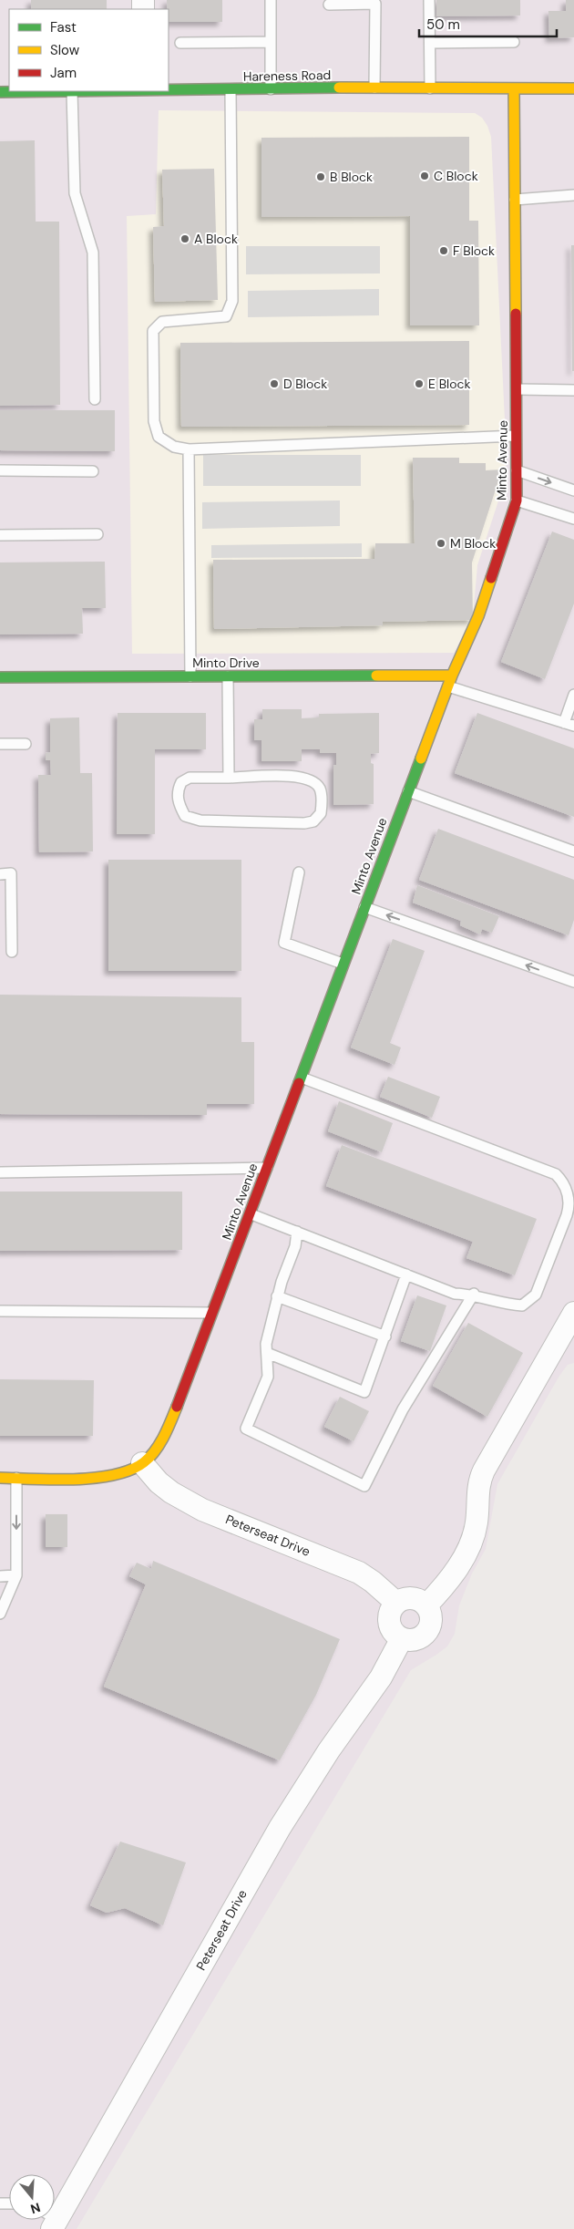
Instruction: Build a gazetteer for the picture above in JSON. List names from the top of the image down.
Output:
{
  "streets": {
    "street": [
      "Hareness Road",
      "Minto Avenue",
      "Minto Drive",
      "Peterseat Drive"
    ]
  },
  "crossings": [
    ["Hareness Road", "Minto Avenue"],
    ["Minto Avenue", "Minto Drive"],
    ["Minto Avenue", "Peterseat Drive"]
  ],
  "places": [
    "C Block",
    "B Block",
    "A Block",
    "F Block",
    "D Block",
    "E Block",
    "M Block"
  ],
  "legend": ["Fast", "Slow", "Jam"],
  "scale_bar": "50 m",
  "north": "bottom"
}
